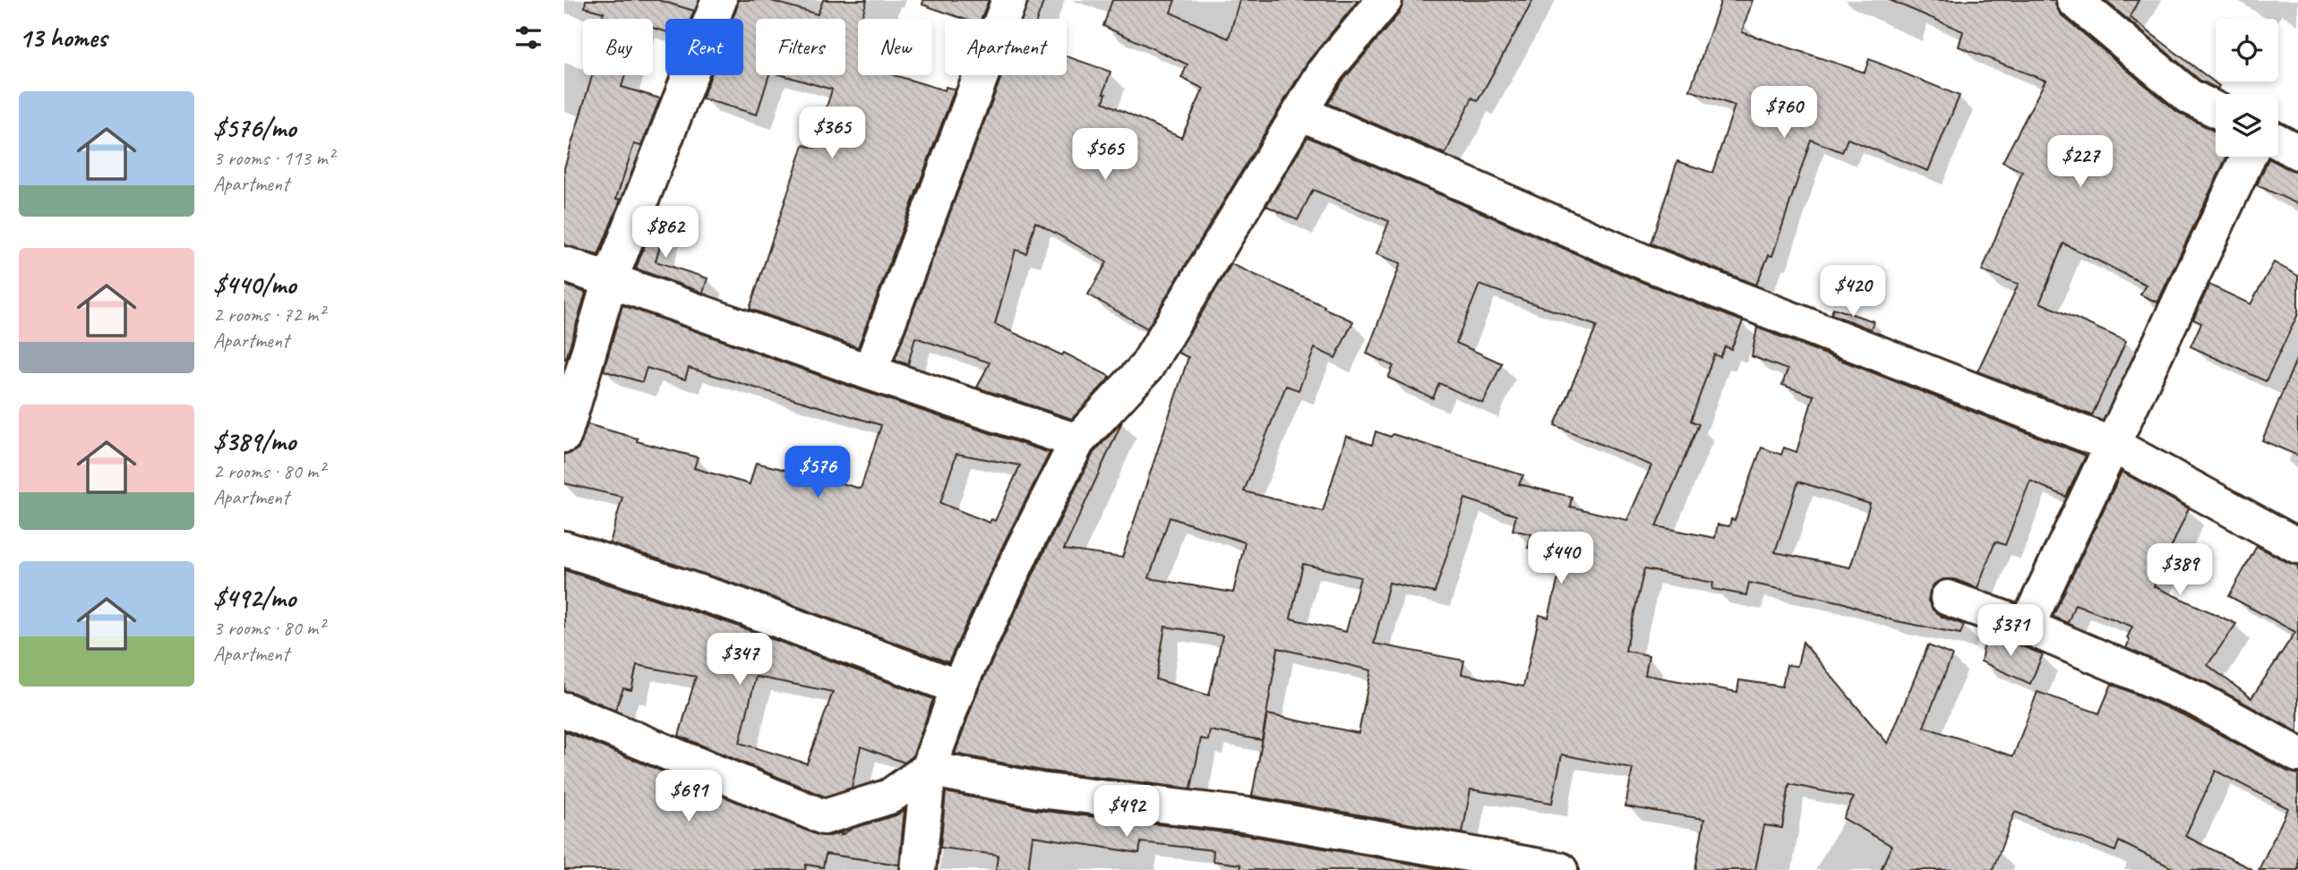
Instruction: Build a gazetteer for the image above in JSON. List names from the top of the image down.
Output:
{
  "page": {
    "heading": "13 homes",
    "chip": [
      "Buy",
      "Rent",
      "Filters",
      "New",
      "Apartment"
    ],
    "list": [
      {
        "name": "$576/mo",
        "note": "3 rooms · 113 m² · Apartment"
      },
      {
        "name": "$440/mo",
        "note": "2 rooms · 72 m² · Apartment"
      },
      {
        "name": "$389/mo",
        "note": "2 rooms · 80 m² · Apartment"
      },
      {
        "name": "$492/mo",
        "note": "3 rooms · 80 m² · Apartment"
      }
    ],
    "price": [
      "$760",
      "$365",
      "$565",
      "$227",
      "$862",
      "$420",
      "$576",
      "$440",
      "$389",
      "$371",
      "$347",
      "$691",
      "$492"
    ]
  }
}
